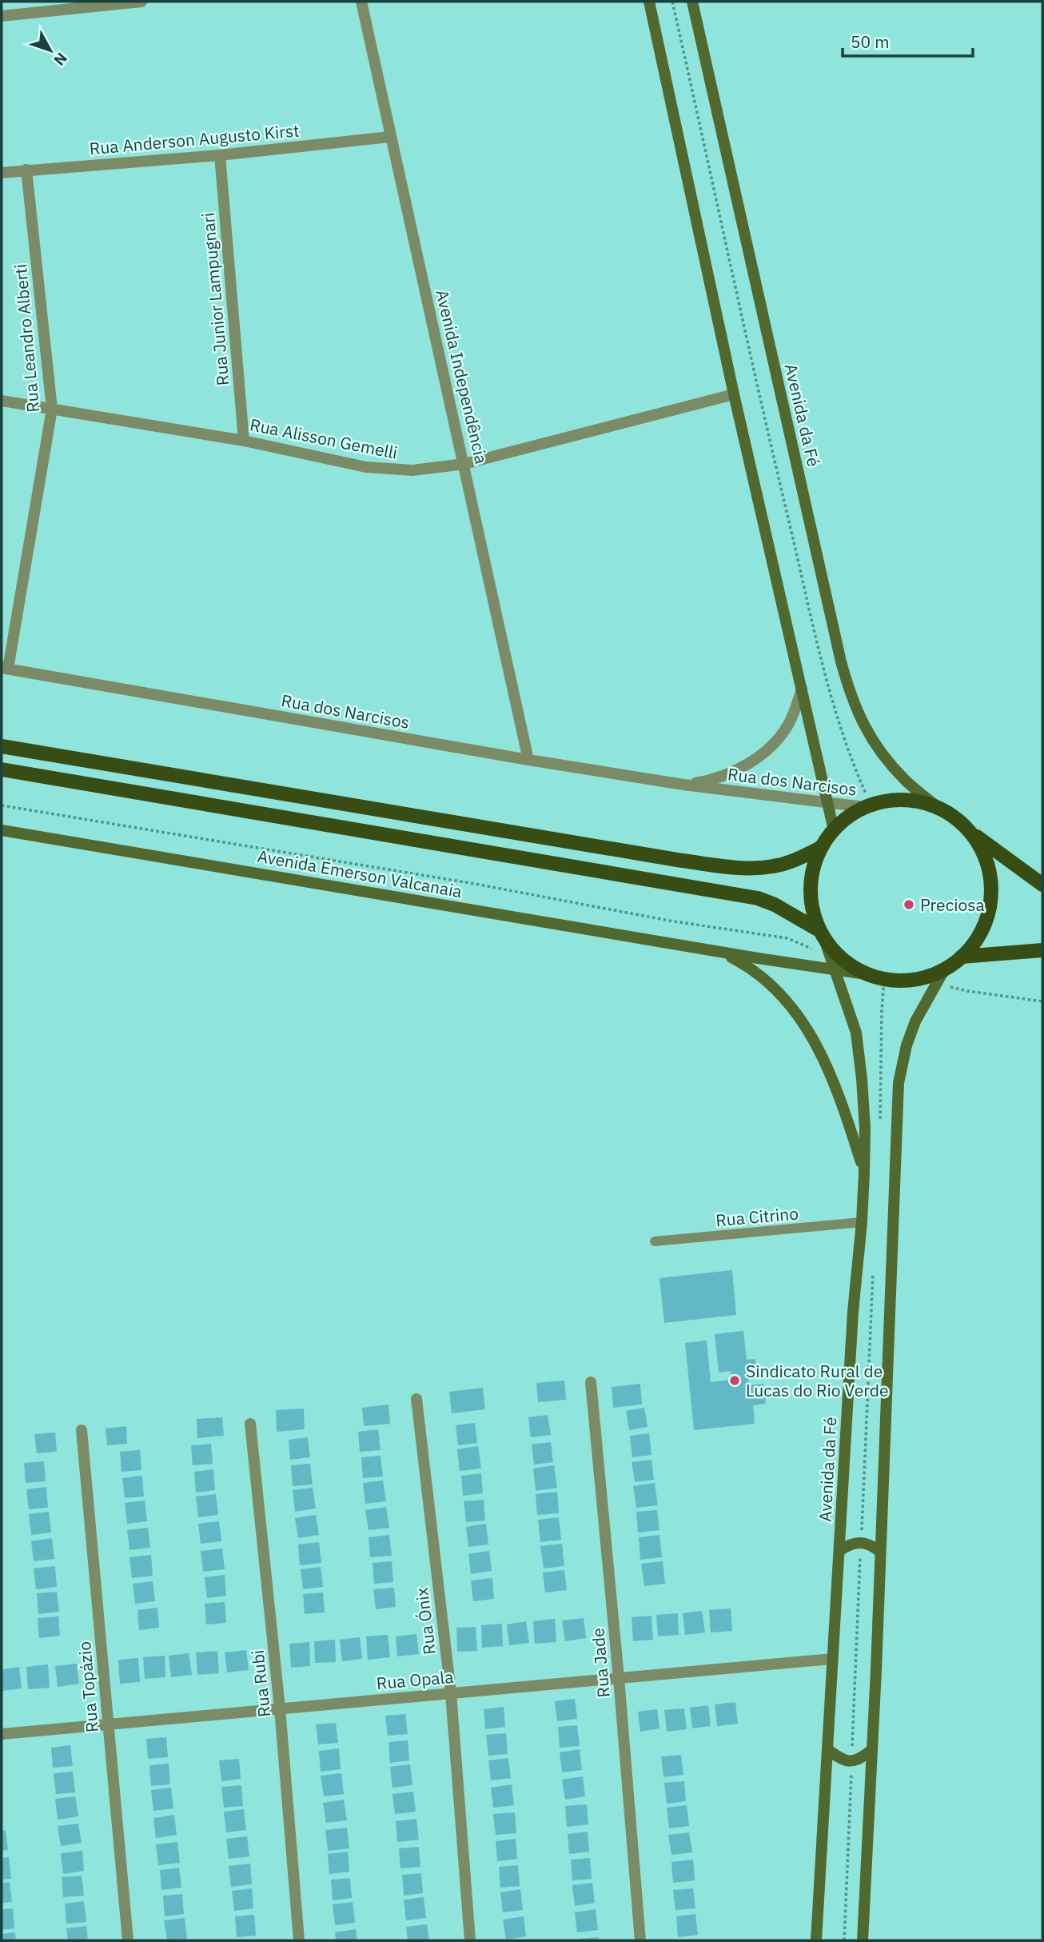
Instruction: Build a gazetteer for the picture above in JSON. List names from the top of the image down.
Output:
{
  "streets": {
    "main road": ["Avenida da Fé", "Avenida Emerson Valcanaia"],
    "street": [
      "Rua Anderson Augusto Kirst",
      "Rua Junior Lampugnari",
      "Rua Leandro Alberti",
      "Avenida Independência",
      "Rua Alisson Gemelli",
      "Rua dos Narcisos",
      "Rua Ónix",
      "Rua Jade",
      "Rua Opala",
      "Rua Rubi",
      "Rua Topázio"
    ],
    "lane": ["Rua Citrino"]
  },
  "crossings": [
    ["Rua Anderson Augusto Kirst", "Rua Junior Lampugnari"],
    ["Rua Anderson Augusto Kirst", "Rua Leandro Alberti"],
    ["Rua Anderson Augusto Kirst", "Avenida Independência"],
    ["Rua Junior Lampugnari", "Rua Alisson Gemelli"],
    ["Rua Leandro Alberti", "Rua Alisson Gemelli"],
    ["Rua Leandro Alberti", "Rua dos Narcisos"],
    ["Avenida Independência", "Rua Alisson Gemelli"],
    ["Avenida Independência", "Rua dos Narcisos"],
    ["Avenida da Fé", "Rua dos Narcisos"],
    ["Avenida da Fé", "Rua Citrino"],
    ["Avenida da Fé", "Rua Opala"],
    ["Rua Ónix", "Rua Opala"],
    ["Rua Jade", "Rua Opala"],
    ["Rua Opala", "Rua Rubi"],
    ["Rua Opala", "Rua Topázio"]
  ],
  "places": ["Preciosa", "Sindicato Rural de Lucas do Rio Verde"],
  "scale_bar": "50 m",
  "north": "bottom right"
}
